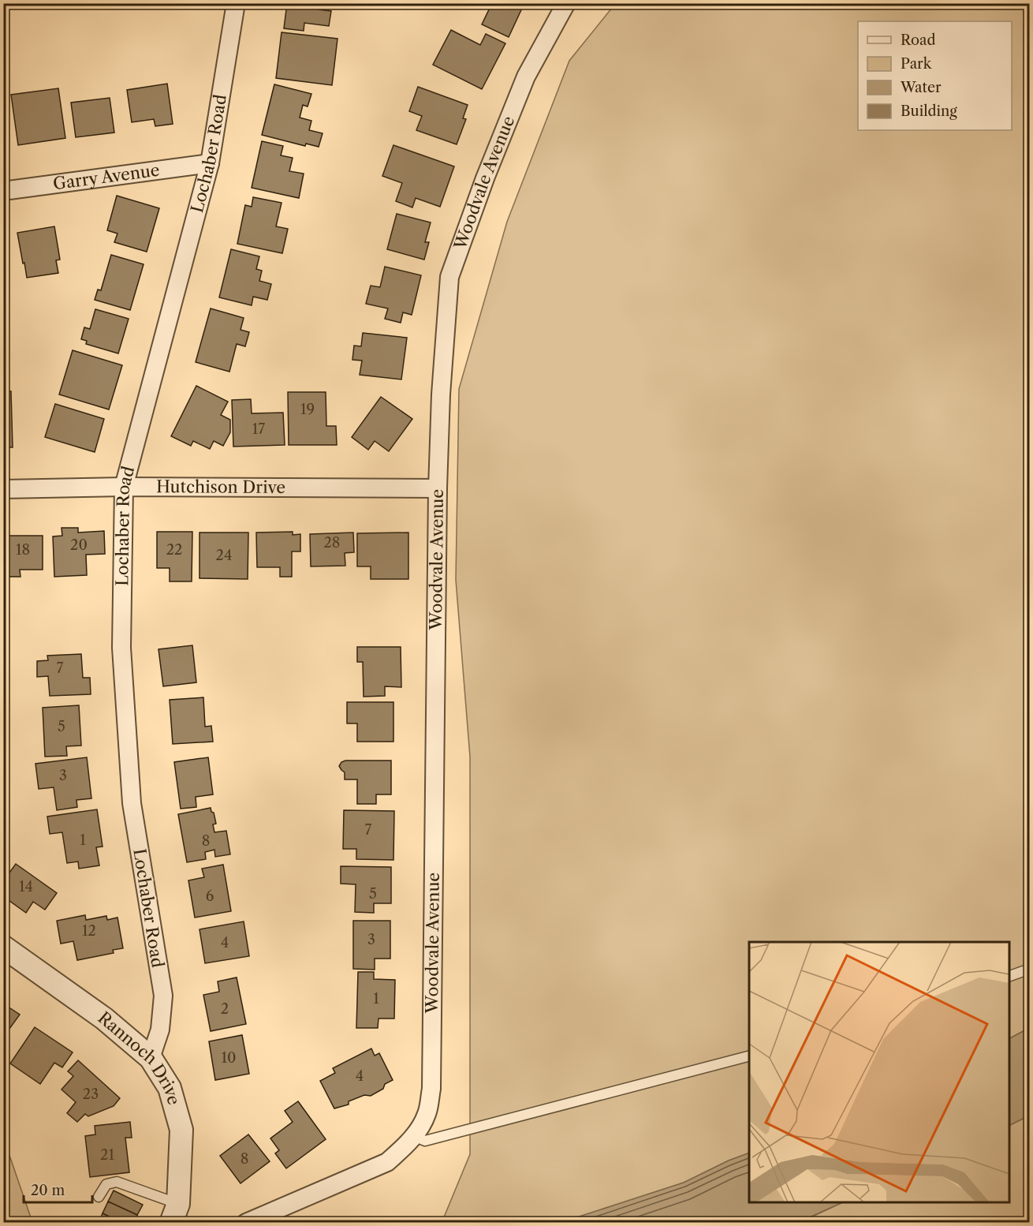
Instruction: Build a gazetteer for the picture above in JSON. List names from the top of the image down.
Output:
{
  "streets": {
    "street": [
      "Lochaber Road",
      "Garry Avenue",
      "Woodvale Avenue",
      "Hutchison Drive",
      "Rannoch Drive"
    ]
  },
  "crossings": [
    ["Lochaber Road", "Garry Avenue"],
    ["Lochaber Road", "Hutchison Drive"],
    ["Lochaber Road", "Rannoch Drive"],
    ["Woodvale Avenue", "Hutchison Drive"]
  ],
  "house_numbers": [
    "19",
    "17",
    "28",
    "20",
    "18",
    "22",
    "24",
    "7",
    "5",
    "3",
    "7",
    "1",
    "8",
    "14",
    "5",
    "6",
    "12",
    "3",
    "4",
    "1",
    "2",
    "10",
    "4",
    "23",
    "21",
    "8"
  ],
  "legend": [
    "Road",
    "Park",
    "Water",
    "Building"
  ],
  "scale_bar": "20 m"
}
